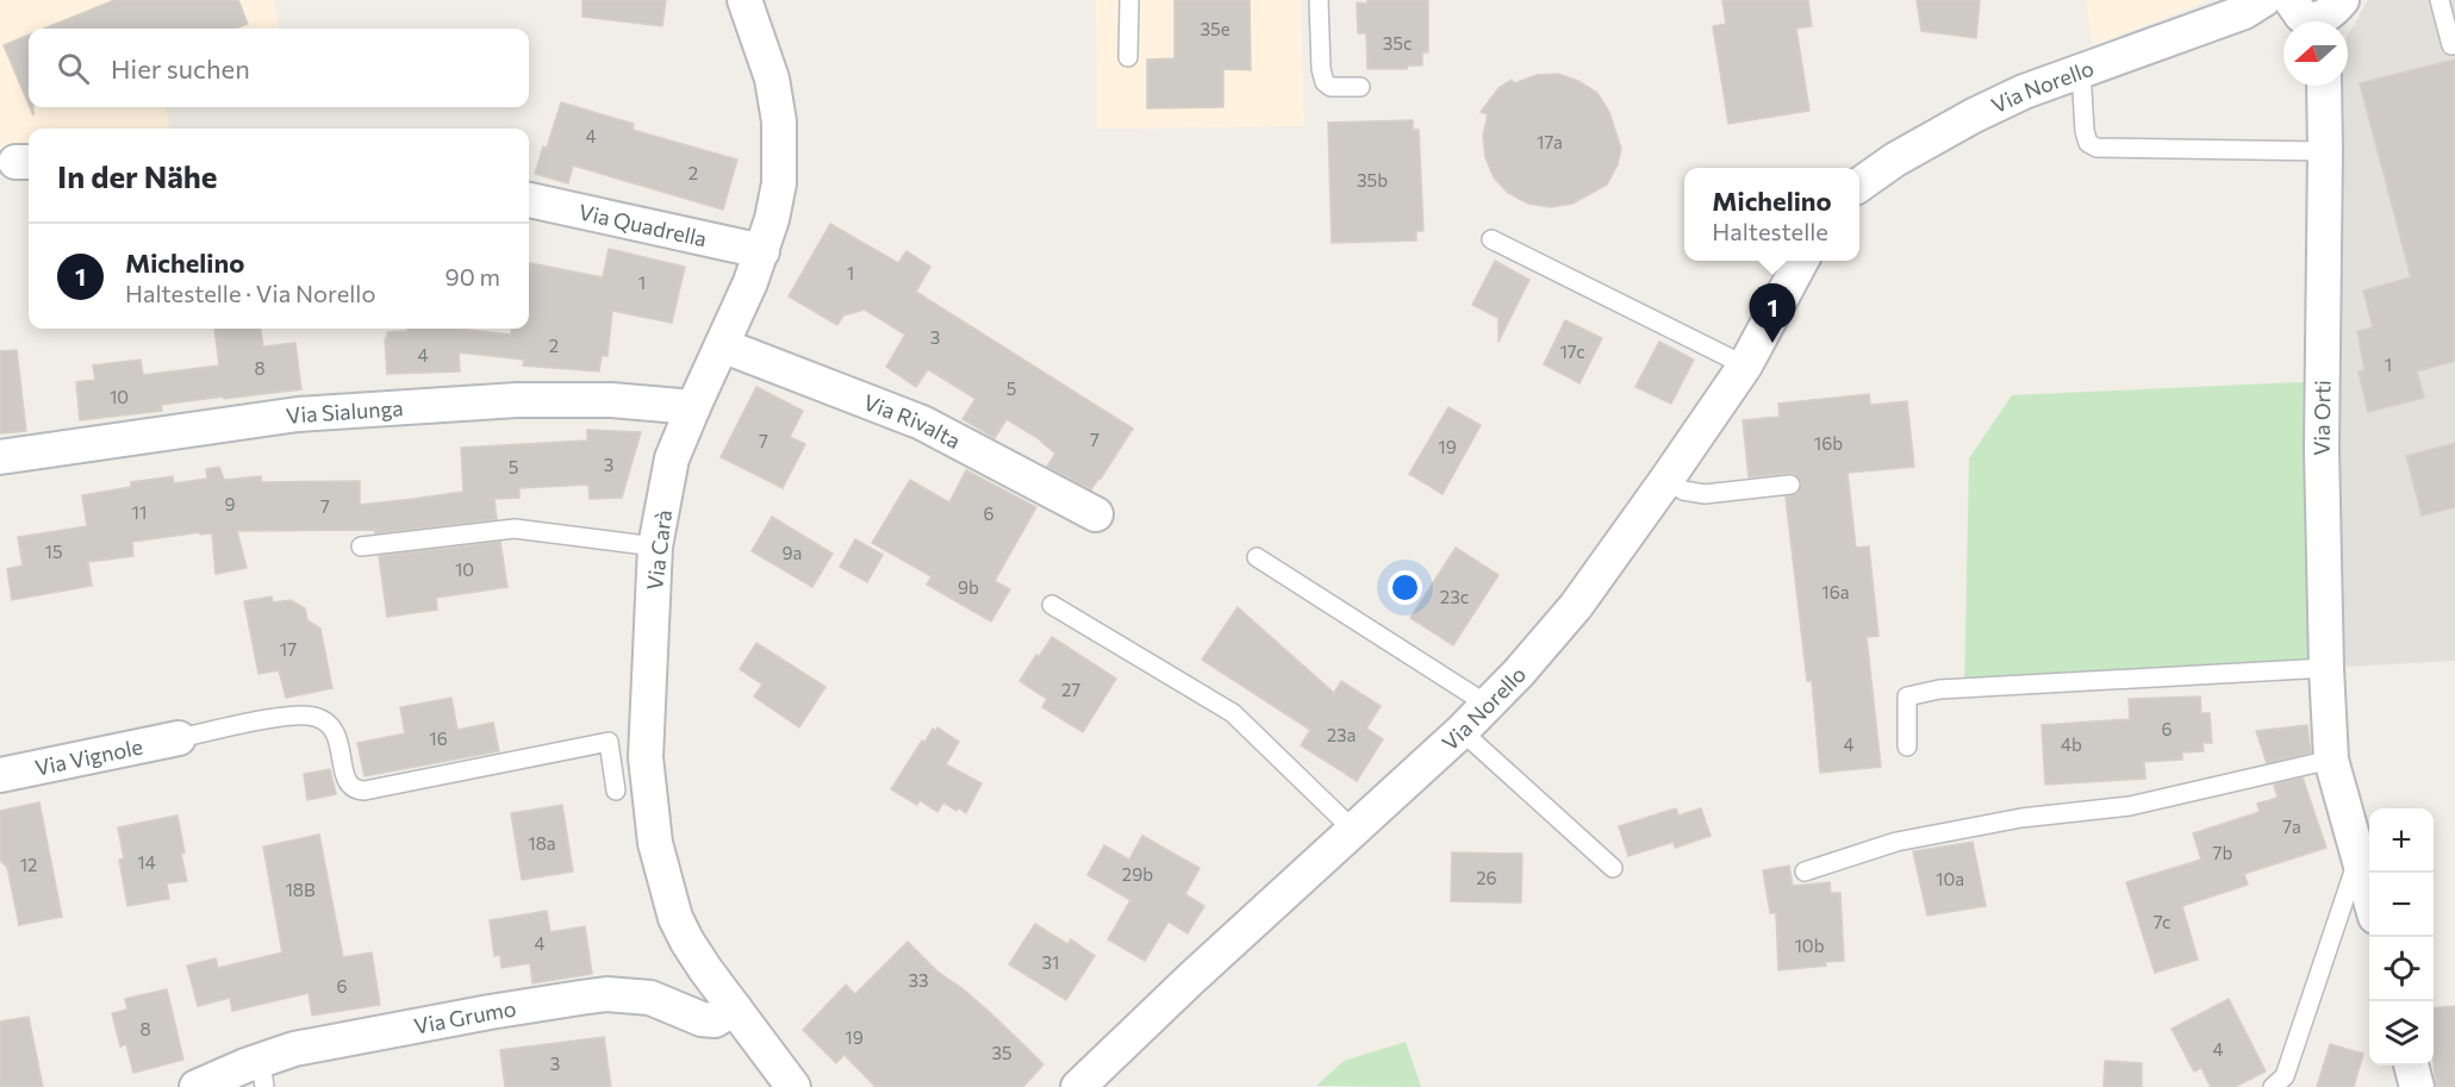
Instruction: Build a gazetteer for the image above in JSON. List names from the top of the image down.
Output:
{
  "streets": {
    "street": [
      "Via Norello",
      "Via Quadrella",
      "Via Sialunga",
      "Via Orti",
      "Via Rivalta",
      "Via Carà",
      "Via Vignole",
      "Via Grumo"
    ]
  },
  "crossings": [
    ["Via Quadrella", "Via Carà"],
    ["Via Sialunga", "Via Carà"],
    ["Via Rivalta", "Via Carà"],
    ["Via Carà", "Via Grumo"]
  ],
  "house_numbers": [
    "35e",
    "35c",
    "4",
    "17a",
    "2",
    "35b",
    "1",
    "1",
    "3",
    "2",
    "17c",
    "4",
    "1",
    "8",
    "5",
    "10",
    "7",
    "7",
    "16b",
    "19",
    "3",
    "5",
    "9",
    "7",
    "11",
    "6",
    "15",
    "9a",
    "10",
    "9b",
    "16a",
    "23c",
    "17",
    "27",
    "6",
    "23a",
    "16",
    "4",
    "4b",
    "7a",
    "18a",
    "7b",
    "14",
    "12",
    "29b",
    "26",
    "10a",
    "18B",
    "7c",
    "4",
    "10b",
    "31",
    "33",
    "6",
    "8",
    "19",
    "4",
    "35",
    "3"
  ],
  "north": "left",
  "page": {
    "search": "Hier suchen",
    "heading": "In der Nähe",
    "popup": ["Michelino", "Haltestelle"],
    "list": [
      {
        "mark": "1",
        "name": "Michelino",
        "note": "Haltestelle · Via Norello",
        "value": "90 m"
      }
    ],
    "pins": "1",
    "map_buttons": ["+", "−"]
  }
}
